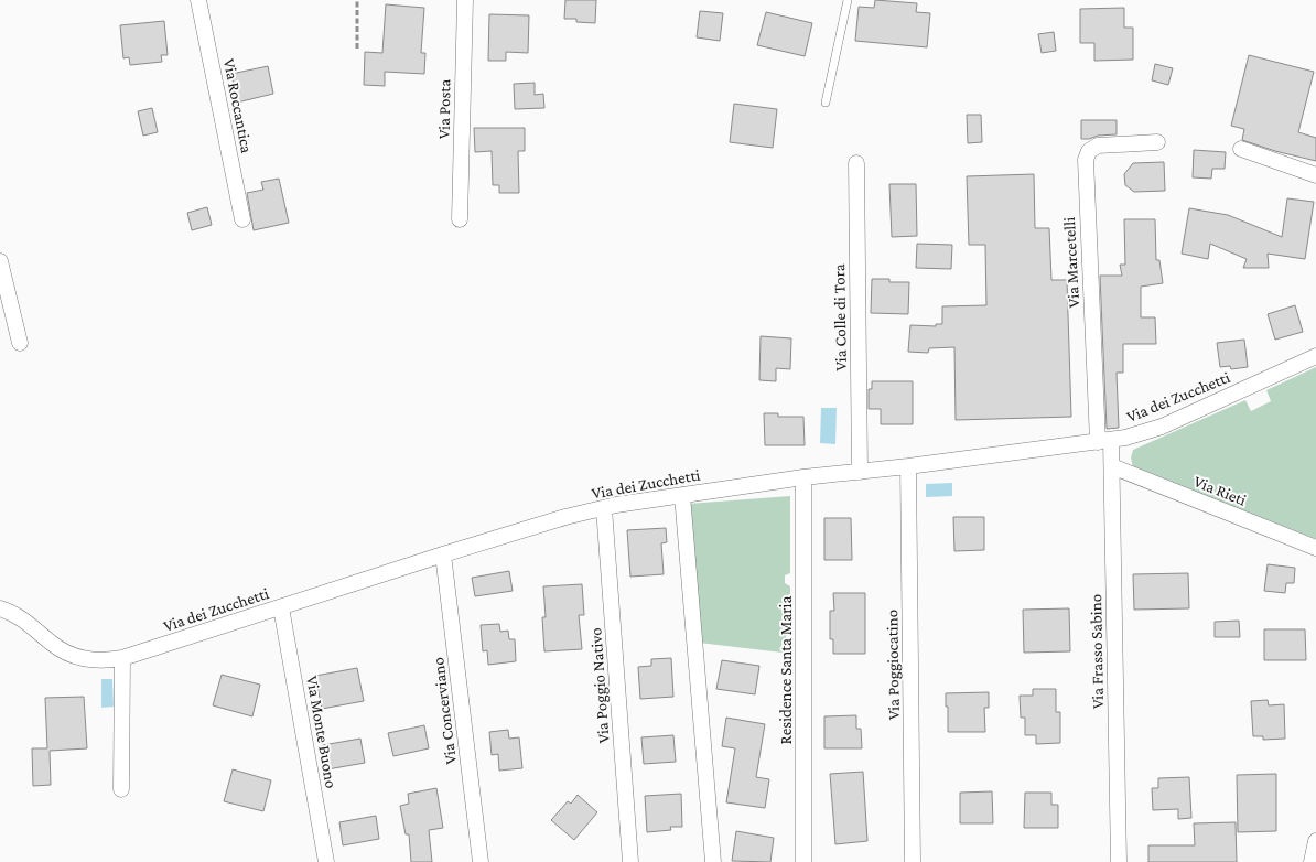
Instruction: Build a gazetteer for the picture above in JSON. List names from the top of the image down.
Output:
{
  "streets": {
    "street": [
      "Via Roccantica",
      "Via Posta",
      "Via Marcetelli",
      "Via Colle di Tora",
      "Via dei Zucchetti",
      "Via Rieti",
      "Via Frasso Sabino",
      "Via Poggiocatino",
      "Residence Santa Maria",
      "Via Poggio Nativo",
      "Via Concerviano",
      "Via Monte Buono"
    ]
  },
  "crossings": [
    ["Via Marcetelli", "Via dei Zucchetti"],
    ["Via Marcetelli", "Via Frasso Sabino"],
    ["Via Colle di Tora", "Via dei Zucchetti"],
    ["Via dei Zucchetti", "Via Frasso Sabino"],
    ["Via dei Zucchetti", "Via Poggiocatino"],
    ["Via dei Zucchetti", "Residence Santa Maria"],
    ["Via dei Zucchetti", "Via Poggio Nativo"],
    ["Via dei Zucchetti", "Via Concerviano"],
    ["Via dei Zucchetti", "Via Monte Buono"],
    ["Via Rieti", "Via Frasso Sabino"]
  ]
}
